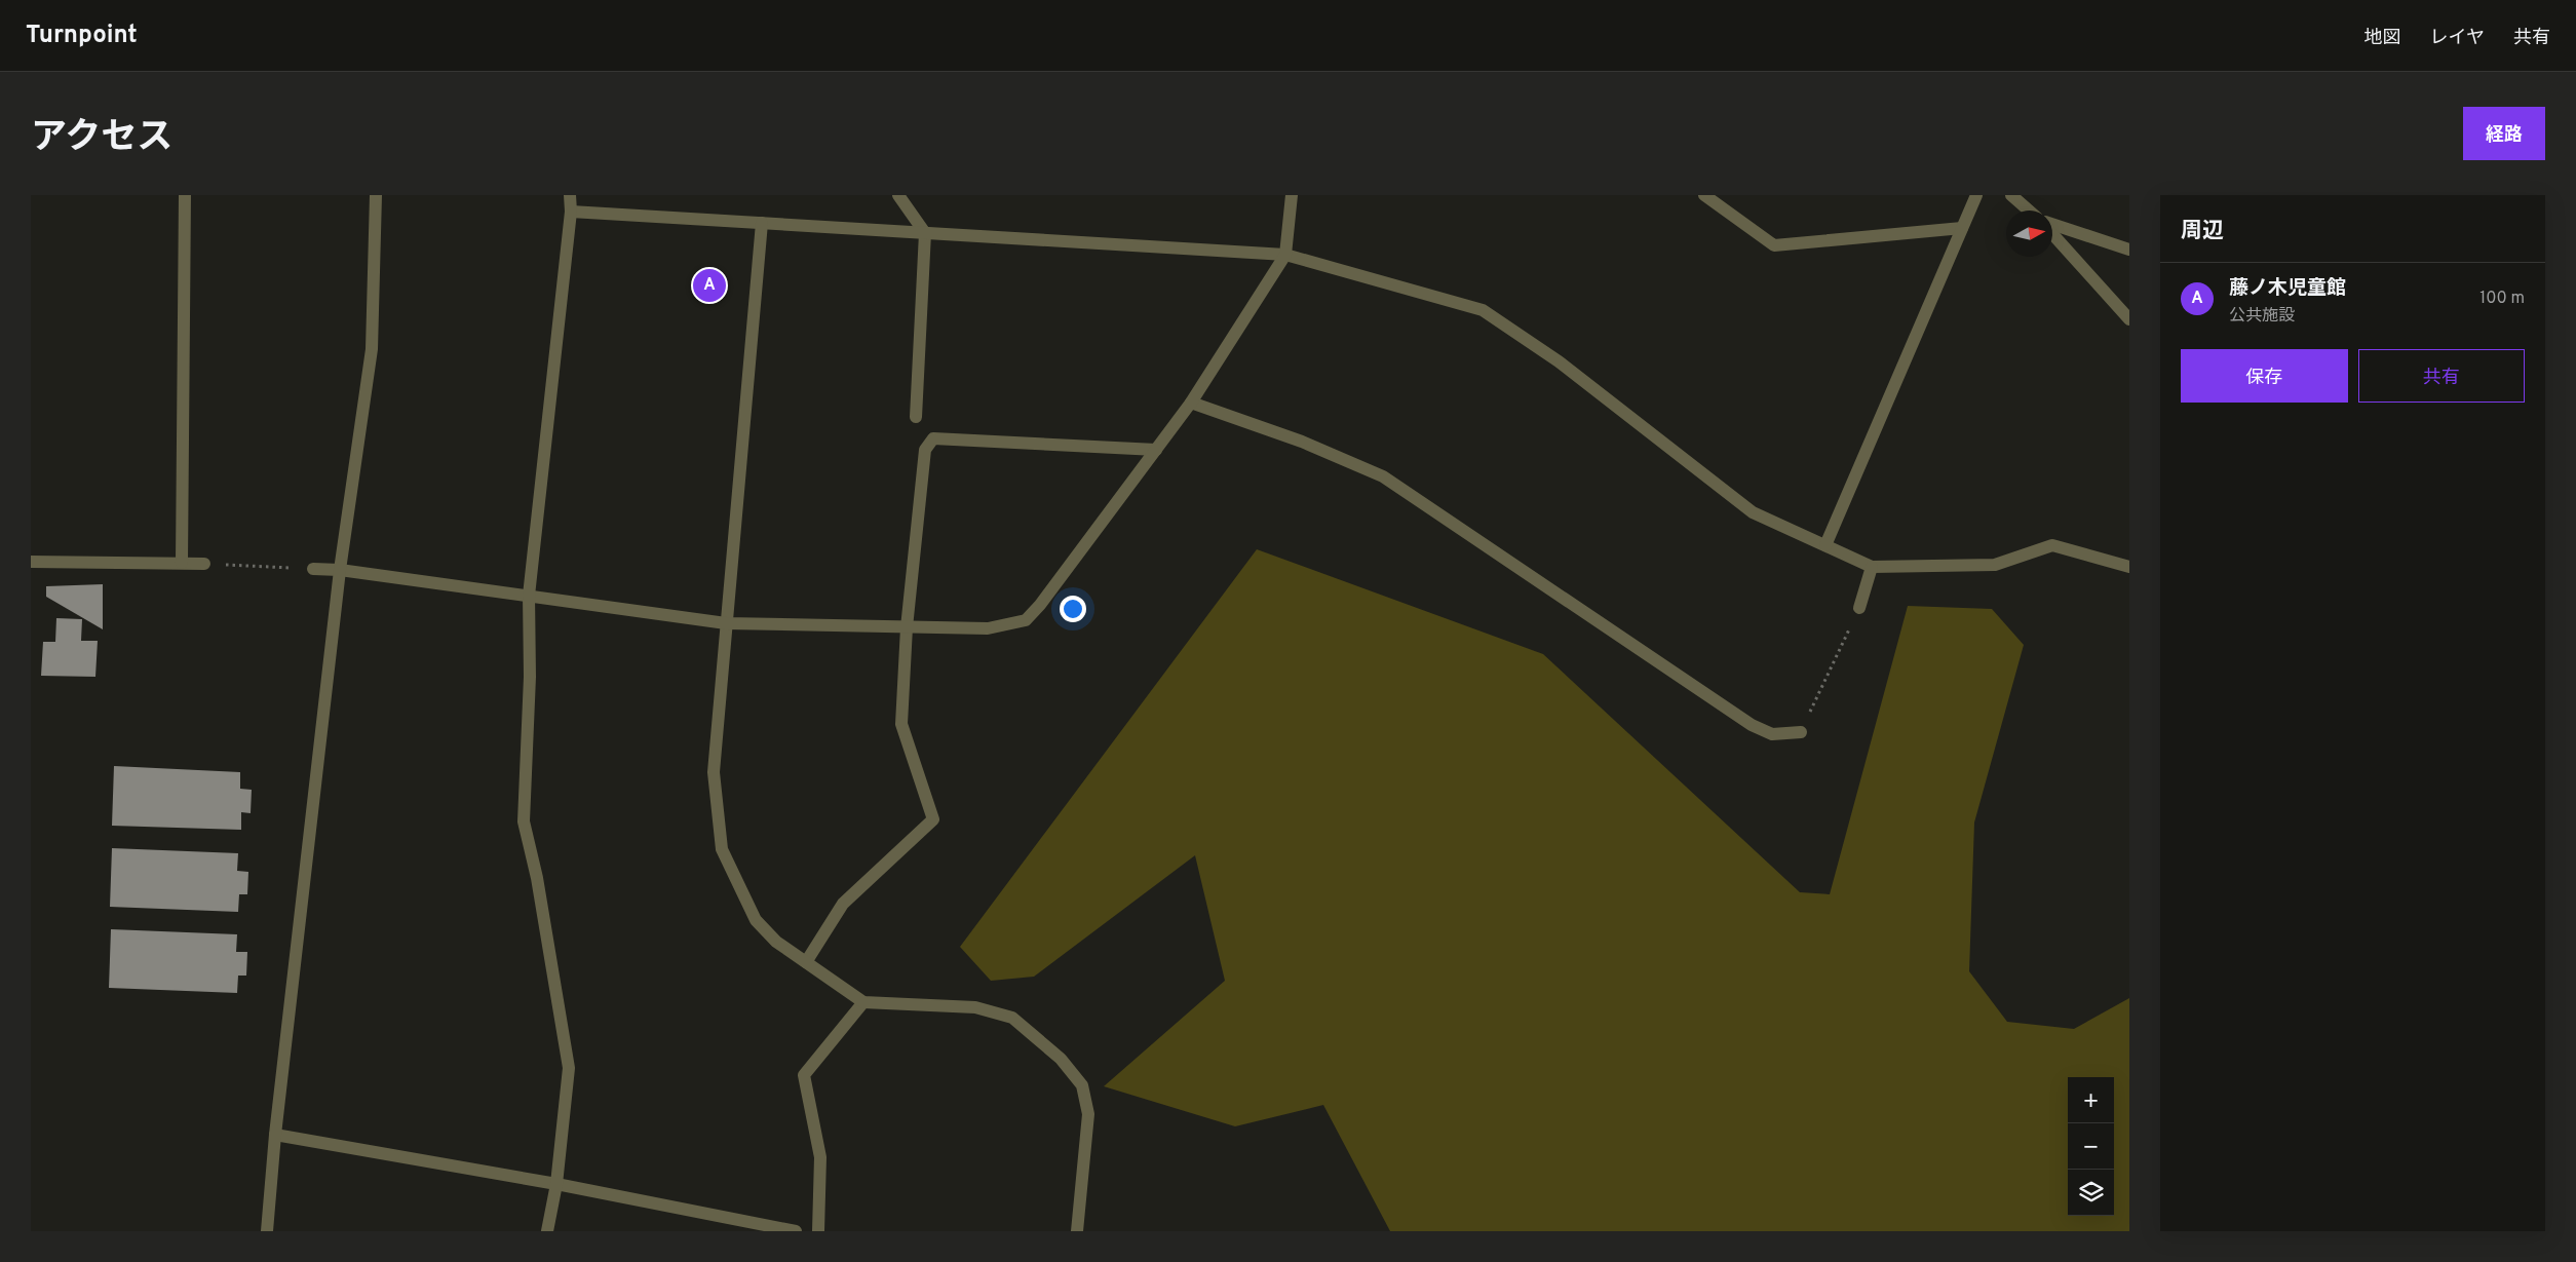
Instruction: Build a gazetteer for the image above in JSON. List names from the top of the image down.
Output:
{
  "north": "right",
  "page": {
    "header": "Turnpoint",
    "nav": ["地図", "レイヤ", "共有"],
    "title": "アクセス",
    "buttons": [
      "経路",
      ["保存", "共有"]
    ],
    "heading": "周辺",
    "list": [
      {
        "mark": "A",
        "name": "藤ノ木児童館",
        "note": "公共施設",
        "value": "100 m"
      }
    ],
    "pins": "A",
    "map_buttons": ["+", "−"]
  }
}
